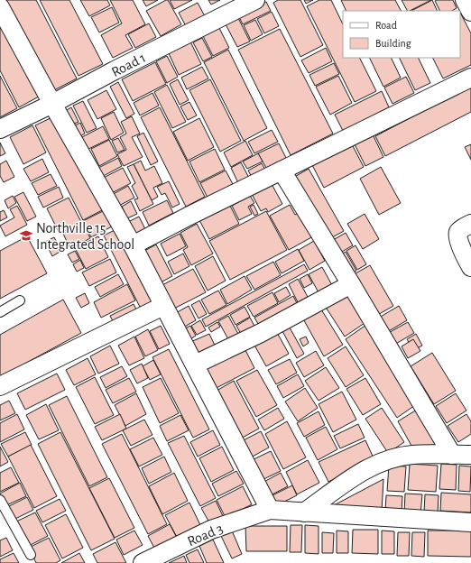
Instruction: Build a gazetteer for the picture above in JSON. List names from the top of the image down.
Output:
{
  "streets": {
    "street": ["Road 1", "Road 3"]
  },
  "places": {
    "school or university": ["Northville 15 Integrated School"]
  },
  "legend": ["Road", "Building"]
}
